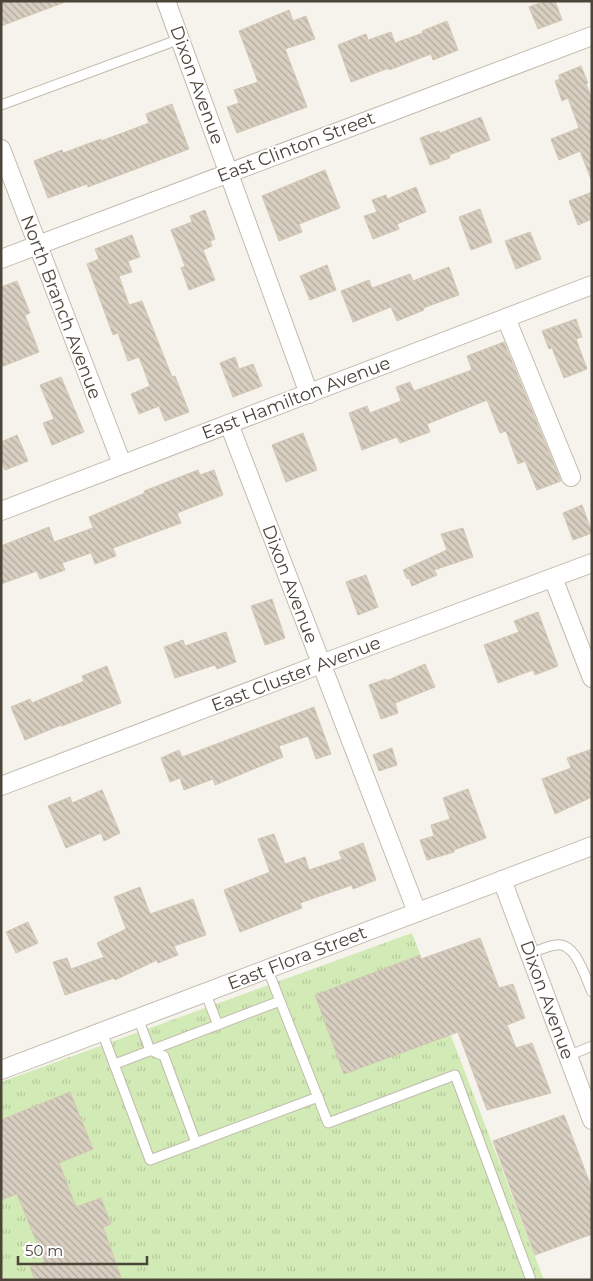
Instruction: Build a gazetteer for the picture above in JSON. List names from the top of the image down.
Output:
{
  "streets": {
    "street": [
      "Dixon Avenue",
      "East Clinton Street",
      "North Branch Avenue",
      "East Hamilton Avenue",
      "East Cluster Avenue",
      "East Flora Street"
    ]
  },
  "crossings": [
    ["Dixon Avenue", "East Clinton Street"],
    ["Dixon Avenue", "East Hamilton Avenue"],
    ["Dixon Avenue", "East Cluster Avenue"],
    ["Dixon Avenue", "East Flora Street"],
    ["East Clinton Street", "North Branch Avenue"],
    ["North Branch Avenue", "East Hamilton Avenue"]
  ],
  "scale_bar": "50 m"
}
